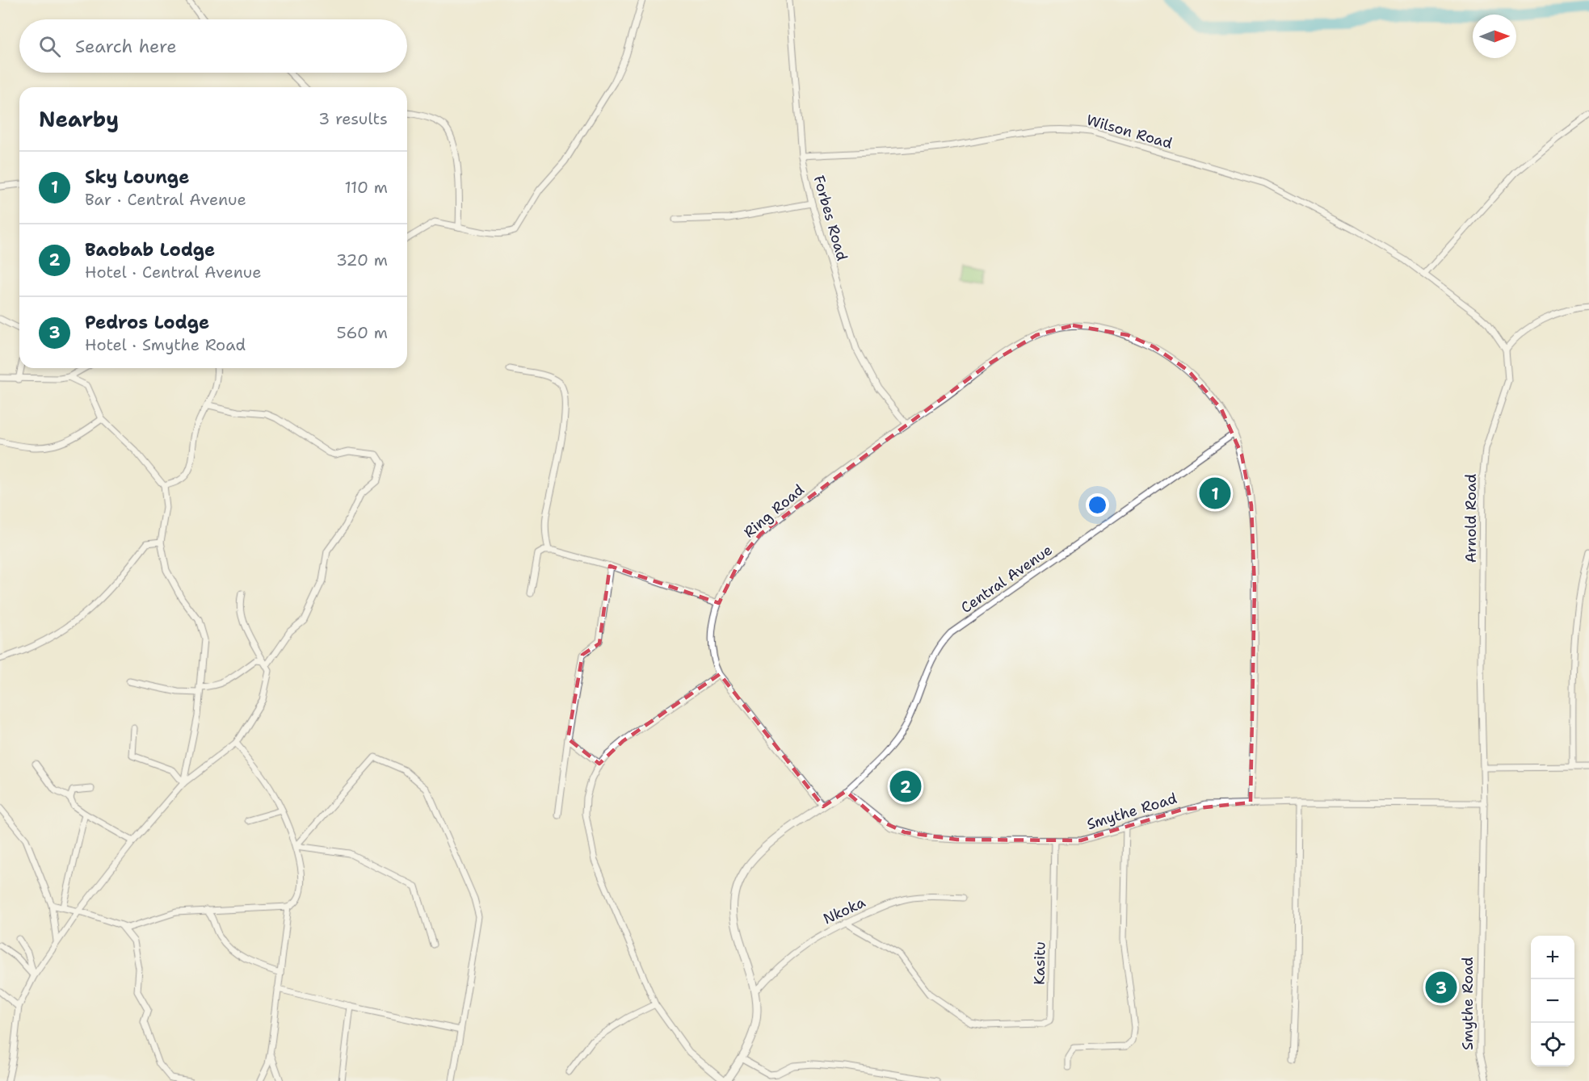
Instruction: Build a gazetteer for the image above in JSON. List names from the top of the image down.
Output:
{
  "streets": {
    "street": [
      "Wilson Road",
      "Forbes Road",
      "Ring Road",
      "Arnold Road",
      "Central Avenue",
      "Smythe Road",
      "Nkoka",
      "Kasitu"
    ]
  },
  "crossings": [
    ["Wilson Road", "Forbes Road"],
    ["Forbes Road", "Ring Road"],
    ["Ring Road", "Central Avenue"],
    ["Ring Road", "Smythe Road"],
    ["Arnold Road", "Smythe Road"],
    ["Central Avenue", "Smythe Road"],
    ["Smythe Road", "Kasitu"],
    ["Nkoka", "Kasitu"]
  ],
  "north": "right",
  "page": {
    "search": "Search here",
    "heading": ["Nearby", "3 results"],
    "list": [
      {
        "mark": "1",
        "name": "Sky Lounge",
        "note": "Bar · Central Avenue",
        "value": "110 m"
      },
      {
        "mark": "2",
        "name": "Baobab Lodge",
        "note": "Hotel · Central Avenue",
        "value": "320 m"
      },
      {
        "mark": "3",
        "name": "Pedros Lodge",
        "note": "Hotel · Smythe Road",
        "value": "560 m"
      }
    ],
    "pins": ["1", "2", "3"],
    "map_buttons": ["+", "−"]
  }
}
